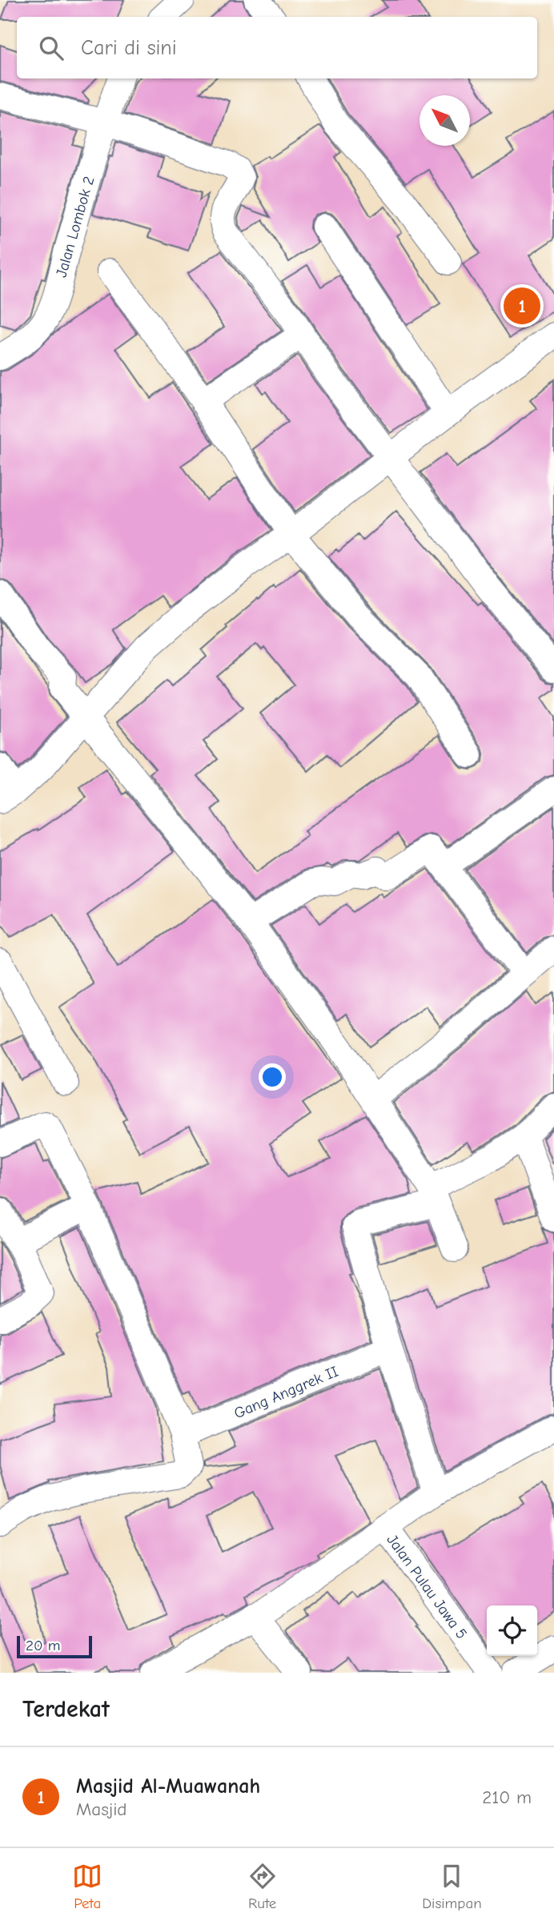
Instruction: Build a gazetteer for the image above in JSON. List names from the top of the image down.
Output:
{
  "streets": {
    "street": ["Jalan Lombok 2", "Gang Anggrek II", "Jalan Pulau Jawa 5"]
  },
  "scale_bar": "20 m",
  "north": "top left",
  "page": {
    "search": "Cari di sini",
    "pins": "1",
    "scale": "20 m",
    "heading": "Terdekat",
    "list": [
      {
        "mark": "1",
        "name": "Masjid Al-Muawanah",
        "note": "Masjid",
        "value": "210 m"
      }
    ],
    "nav": ["Peta", "Rute", "Disimpan"]
  }
}
